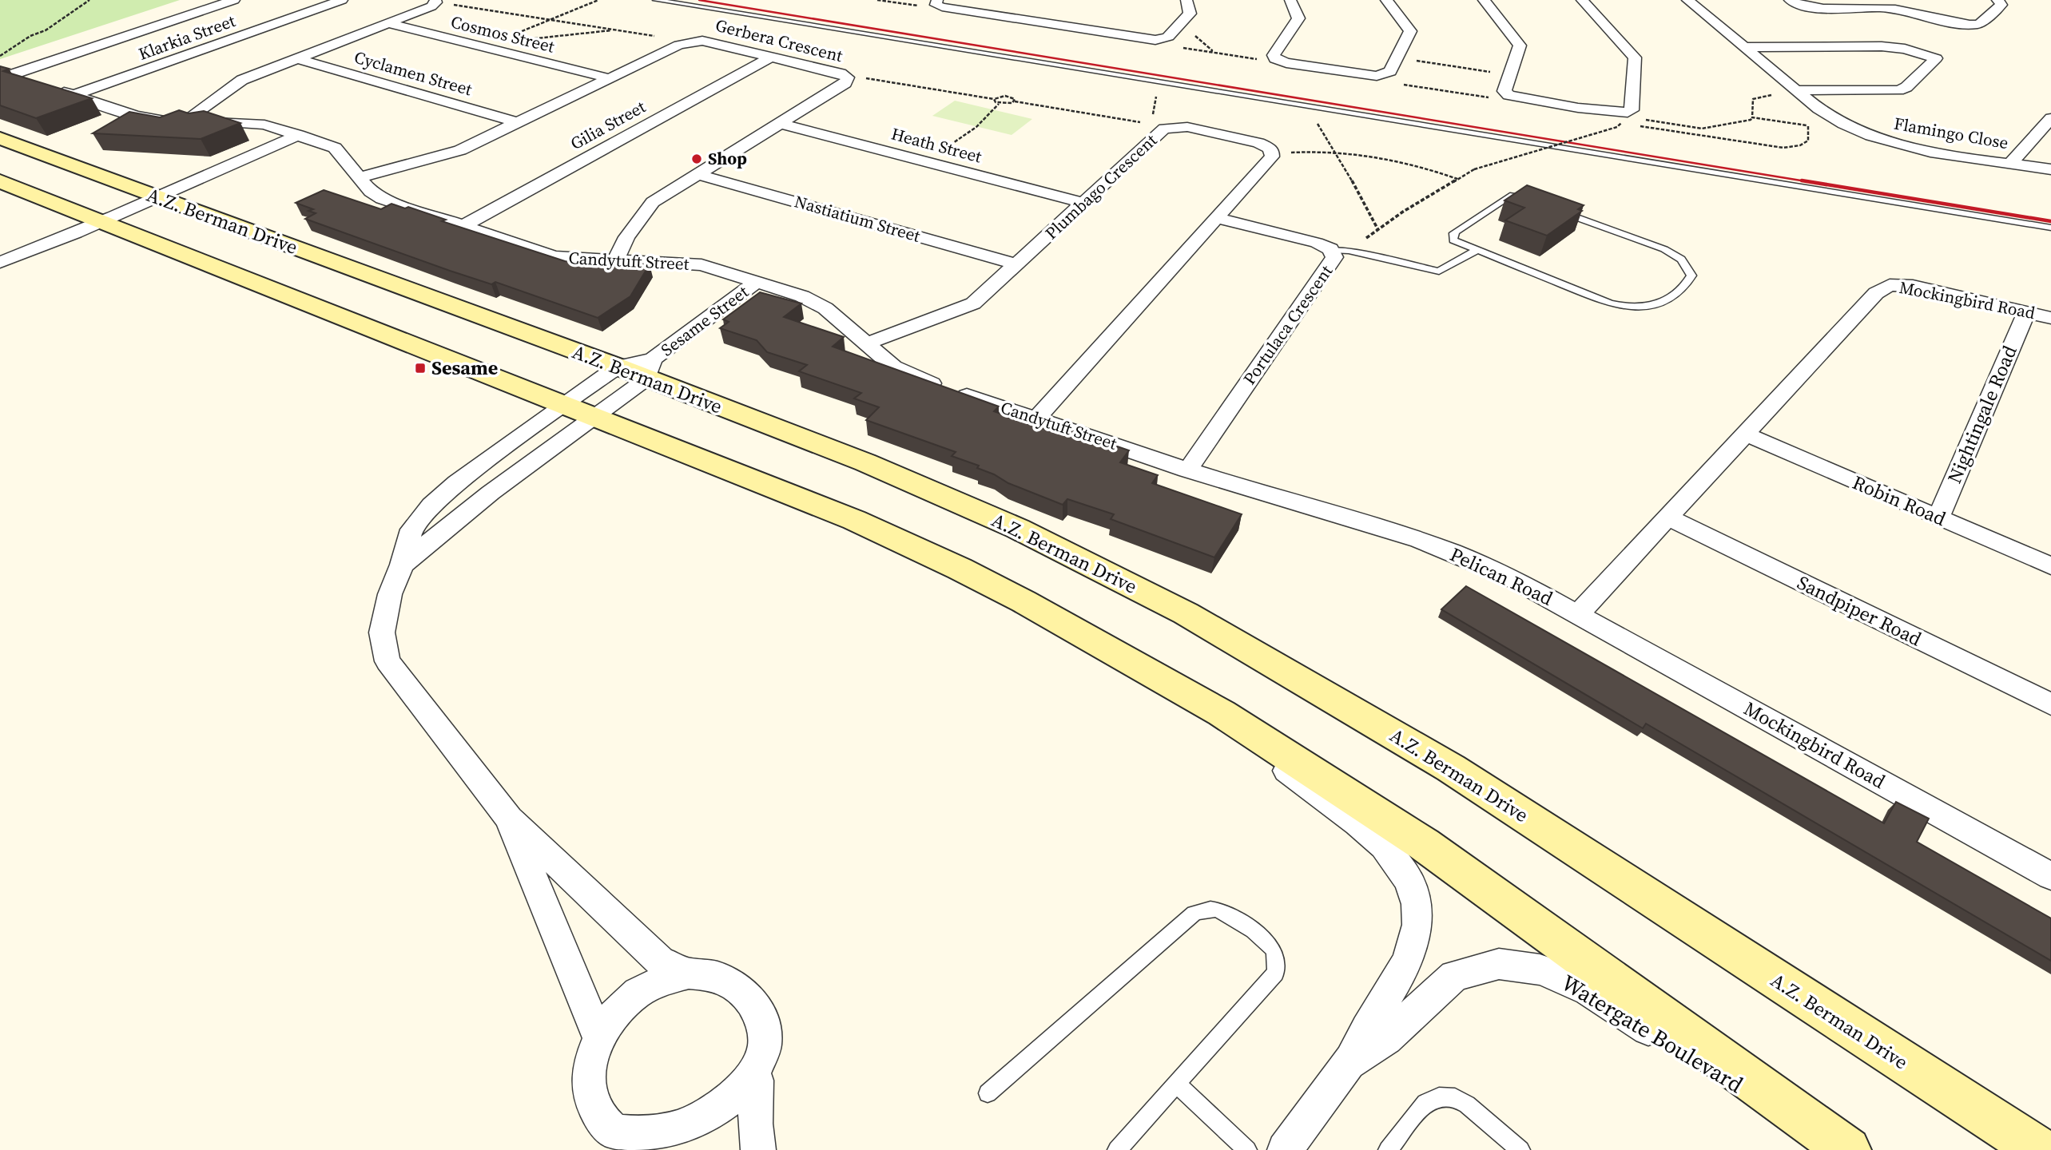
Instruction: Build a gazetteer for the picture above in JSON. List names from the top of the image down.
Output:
{
  "streets": {
    "main road": ["A.Z. Berman Drive"],
    "street": [
      "Cosmos Street",
      "Klarkia Street",
      "Gerbera Crescent",
      "Cyclamen Street",
      "Gilia Street",
      "Flamingo Close",
      "Heath Street",
      "Plumbago Crescent",
      "Nastiatium Street",
      "Candytuft Street",
      "Mockingbird Road",
      "Sesame Street",
      "Portulaca Crescent",
      "Nightingale Road",
      "Robin Road",
      "Pelican Road",
      "Sandpiper Road",
      "Watergate Boulevard"
    ]
  },
  "crossings": [
    ["Cosmos Street", "Gerbera Crescent"],
    ["Klarkia Street", "Candytuft Street"],
    ["Gerbera Crescent", "Cyclamen Street"],
    ["Gerbera Crescent", "Gilia Street"],
    ["Gerbera Crescent", "Heath Street"],
    ["Gerbera Crescent", "Nastiatium Street"],
    ["Gerbera Crescent", "Candytuft Street"],
    ["Gilia Street", "Candytuft Street"],
    ["Heath Street", "Plumbago Crescent"],
    ["Plumbago Crescent", "Nastiatium Street"],
    ["Plumbago Crescent", "Candytuft Street"],
    ["A.Z. Berman Drive", "Sesame Street"],
    ["Candytuft Street", "Sesame Street"],
    ["Candytuft Street", "Portulaca Crescent"],
    ["Candytuft Street", "Pelican Road"],
    ["Mockingbird Road", "Nightingale Road"],
    ["Mockingbird Road", "Robin Road"],
    ["Mockingbird Road", "Pelican Road"],
    ["Portulaca Crescent", "Pelican Road"],
    ["Nightingale Road", "Robin Road"]
  ],
  "places": {
    "other": ["Shop"],
    "transit": ["Sesame"]
  }
}
